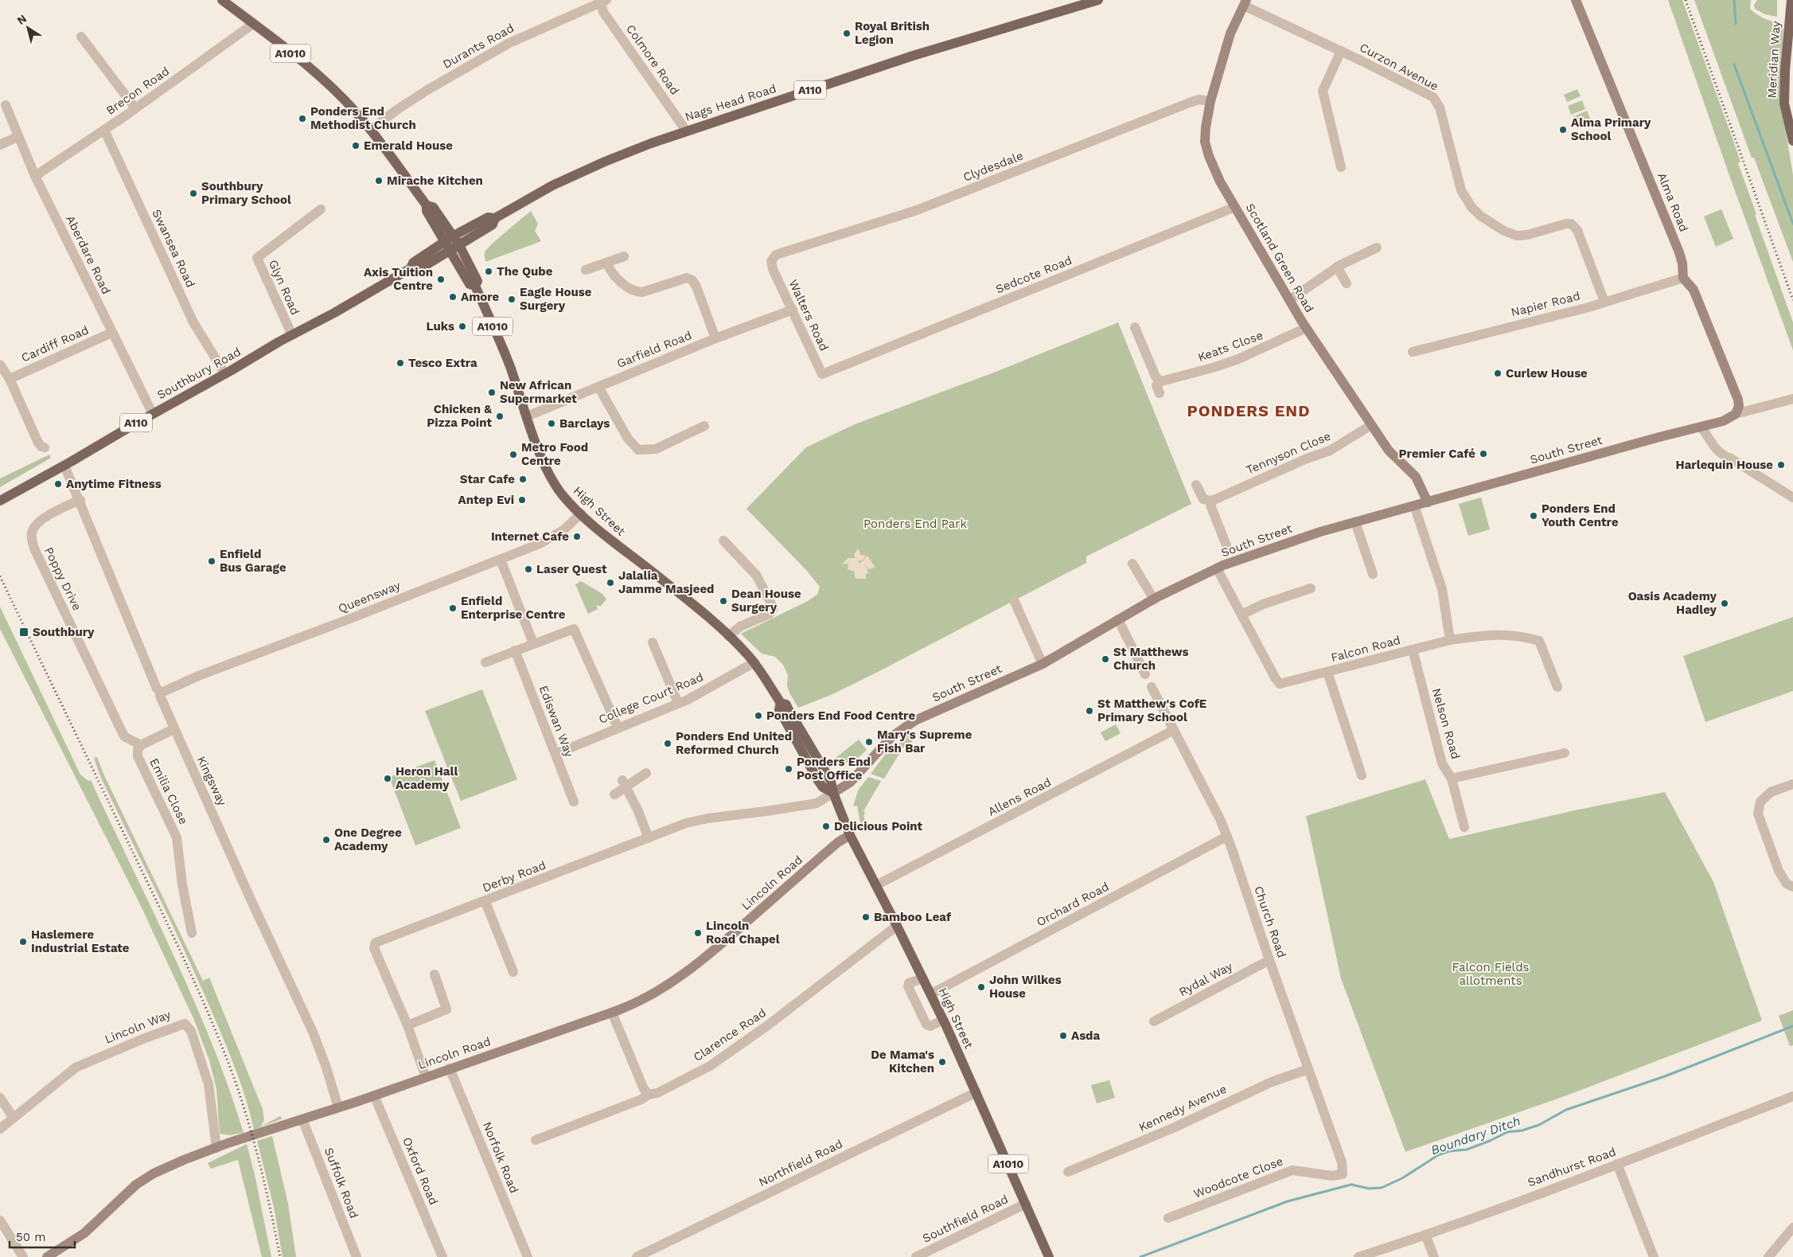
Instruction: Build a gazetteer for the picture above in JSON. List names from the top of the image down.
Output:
{
  "streets": {
    "main road": [
      "A1010",
      "Meridian Way",
      "A110",
      "Nags Head Road",
      "Southbury Road",
      "High Street"
    ],
    "street": [
      "Durants Road",
      "Colmore Road",
      "Curzon Avenue",
      "Brecon Road",
      "Clydesdale",
      "Alma Road",
      "Swansea Road",
      "Aberdare Road",
      "Scotland Green Road",
      "Sedcote Road",
      "Glyn Road",
      "Napier Road",
      "Walters Road",
      "Cardiff Road",
      "Keats Close",
      "Garfield Road",
      "South Street",
      "Tennyson Close",
      "Poppy Drive",
      "Queensway",
      "Falcon Road",
      "College Court Road",
      "Ediswan Way",
      "Nelson Road",
      "Kingsway",
      "Emilia Close",
      "Allens Road",
      "Derby Road",
      "Lincoln Road",
      "Orchard Road",
      "Church Road",
      "Rydal Way",
      "Lincoln Way",
      "Clarence Road",
      "Kennedy Avenue",
      "Norfolk Road",
      "Northfield Road",
      "Sandhurst Road",
      "Oxford Road",
      "Woodcote Close",
      "Suffolk Road",
      "Southfield Road"
    ]
  },
  "crossings": [
    ["Durants Road", "Colmore Road"],
    ["Durants Road", "High Street"],
    ["Colmore Road", "Nags Head Road"],
    ["Curzon Avenue", "Scotland Green Road"],
    ["Curzon Avenue", "Napier Road"],
    ["Brecon Road", "Swansea Road"],
    ["Brecon Road", "Aberdare Road"],
    ["Brecon Road", "High Street"],
    ["Nags Head Road", "Southbury Road"],
    ["Nags Head Road", "High Street"],
    ["Clydesdale", "Scotland Green Road"],
    ["Clydesdale", "Walters Road"],
    ["Alma Road", "Napier Road"],
    ["Swansea Road", "Southbury Road"],
    ["Aberdare Road", "Cardiff Road"],
    ["Aberdare Road", "Southbury Road"],
    ["Scotland Green Road", "Sedcote Road"],
    ["Scotland Green Road", "Keats Close"],
    ["Scotland Green Road", "South Street"],
    ["Scotland Green Road", "Tennyson Close"],
    ["Sedcote Road", "Walters Road"],
    ["Glyn Road", "Southbury Road"],
    ["Walters Road", "Garfield Road"],
    ["Garfield Road", "High Street"],
    ["Southbury Road", "High Street"],
    ["Southbury Road", "Kingsway"],
    ["South Street", "High Street"],
    ["South Street", "Falcon Road"],
    ["South Street", "Derby Road"],
    ["High Street", "Queensway"],
    ["High Street", "College Court Road"],
    ["High Street", "Allens Road"],
    ["High Street", "Derby Road"],
    ["High Street", "Lincoln Road"],
    ["High Street", "Orchard Road"],
    ["High Street", "Clarence Road"],
    ["High Street", "Northfield Road"],
    ["High Street", "Southfield Road"],
    ["Poppy Drive", "Kingsway"],
    ["Poppy Drive", "Emilia Close"],
    ["Queensway", "Kingsway"],
    ["Falcon Road", "Nelson Road"],
    ["College Court Road", "Ediswan Way"],
    ["Kingsway", "Lincoln Road"],
    ["Allens Road", "Church Road"],
    ["Derby Road", "Lincoln Road"],
    ["Lincoln Road", "Lincoln Way"],
    ["Lincoln Road", "Norfolk Road"],
    ["Lincoln Road", "Oxford Road"],
    ["Lincoln Road", "Suffolk Road"],
    ["Orchard Road", "Church Road"],
    ["Church Road", "Rydal Way"],
    ["Church Road", "Kennedy Avenue"],
    ["Church Road", "Woodcote Close"]
  ],
  "districts": ["PONDERS END"],
  "water": ["Boundary Ditch"],
  "parks": ["Ponders End Park", "Falcon Fields allotments"],
  "places": {
    "other": [
      "Royal British Legion",
      "Ponders End Methodist Church",
      "Alma Primary School",
      "Emerald House",
      "Mirache Kitchen",
      "Southbury Primary School",
      "The Qube",
      "Axis Tuition Centre",
      "Amore",
      "Eagle House Surgery",
      "Luks",
      "Tesco Extra",
      "Curlew House",
      "New African Supermarket",
      "Chicken & Pizza Point",
      "Barclays",
      "Premier Café",
      "Metro Food Centre",
      "Harlequin House",
      "Star Cafe",
      "Anytime Fitness",
      "Antep Evi",
      "Ponders End Youth Centre",
      "Internet Cafe",
      "Enfield Bus Garage",
      "Laser Quest",
      "Jalalia Jamme Masjeed",
      "Dean House Surgery",
      "Oasis Academy Hadley",
      "Enfield Enterprise Centre",
      "St Matthews Church",
      "St Matthew's CofE Primary School",
      "Ponders End Food Centre",
      "Mary's Supreme Fish Bar",
      "Ponders End United Reformed Church",
      "Ponders End Post Office",
      "Heron Hall Academy",
      "Delicious Point",
      "One Degree Academy",
      "Bamboo Leaf",
      "Lincoln Road Chapel",
      "Haslemere Industrial Estate",
      "John Wilkes House",
      "Asda",
      "De Mama's Kitchen"
    ],
    "transit": ["Southbury"]
  },
  "scale_bar": "50 m",
  "north": "top left"
}
